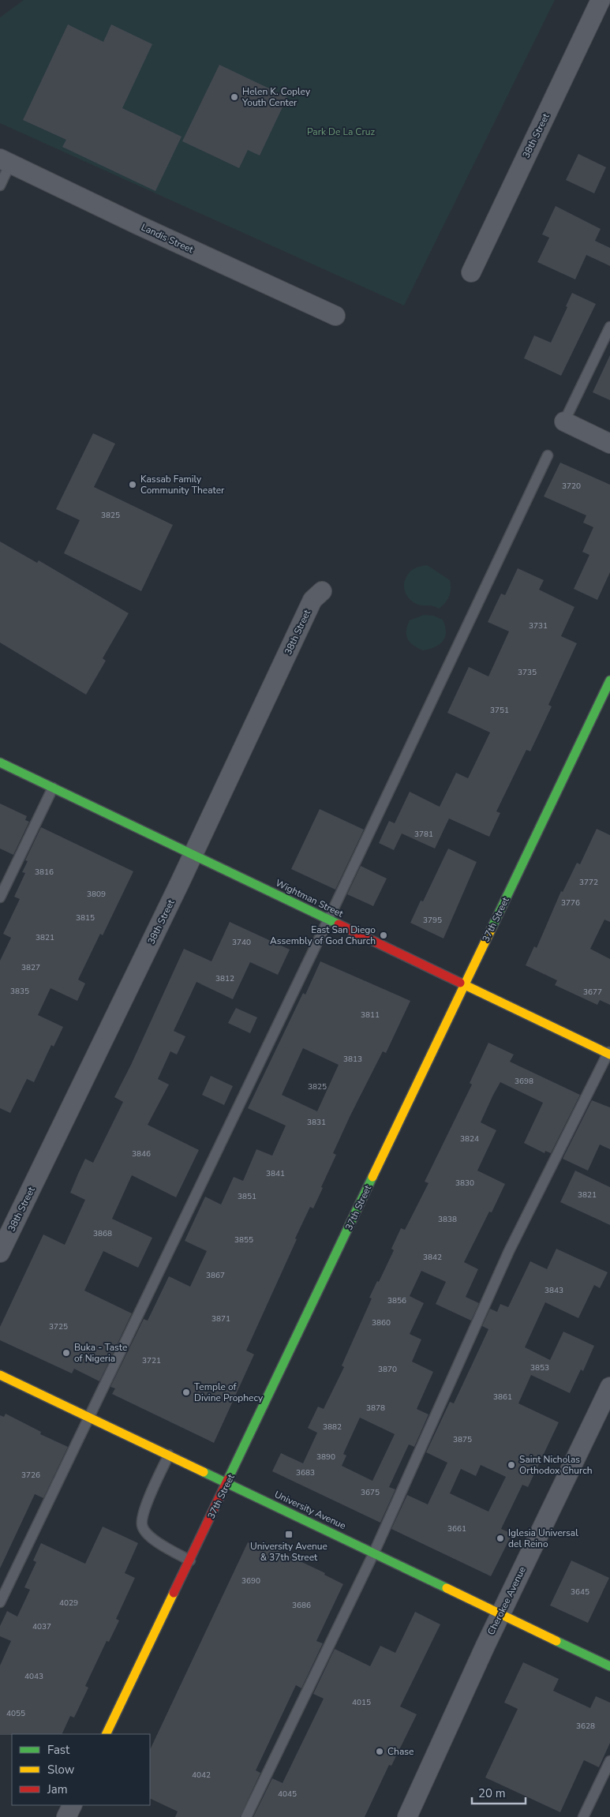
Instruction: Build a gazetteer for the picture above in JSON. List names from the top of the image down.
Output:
{
  "streets": {
    "main road": ["Wightman Street", "37th Street", "University Avenue"],
    "street": ["38th Street", "Landis Street", "Cherokee Avenue"]
  },
  "crossings": [
    ["38th Street", "Wightman Street"],
    ["Wightman Street", "37th Street"],
    ["37th Street", "University Avenue"],
    ["University Avenue", "Cherokee Avenue"]
  ],
  "parks": ["Park De La Cruz"],
  "places": {
    "other": [
      "Helen K. Copley Youth Center",
      "Kassab Family Community Theater",
      "East San Diego Assembly of God Church",
      "Buka - Taste of Nigeria",
      "Temple of Divine Prophecy",
      "Saint Nicholas Orthodox Church",
      "Iglesia Universal del Reino",
      "Chase"
    ],
    "transit": ["University Avenue & 37th Street"]
  },
  "house_numbers": [
    "3720",
    "3825",
    "3731",
    "3735",
    "3751",
    "3781",
    "3816",
    "3772",
    "3809",
    "3776",
    "3815",
    "3795",
    "3821",
    "3740",
    "3827",
    "3812",
    "3835",
    "3677",
    "3811",
    "3813",
    "3698",
    "3825",
    "3831",
    "3824",
    "3846",
    "3841",
    "3830",
    "3821",
    "3851",
    "3838",
    "3868",
    "3855",
    "3842",
    "3867",
    "3843",
    "3856",
    "3871",
    "3860",
    "3725",
    "3721",
    "3853",
    "3870",
    "3861",
    "3878",
    "3882",
    "3875",
    "3890",
    "3683",
    "3726",
    "3675",
    "3661",
    "3690",
    "3645",
    "4029",
    "3686",
    "4037",
    "4043",
    "4015",
    "4055",
    "3628",
    "4042",
    "4045"
  ],
  "legend": ["Fast", "Slow", "Jam"],
  "scale_bar": "20 m"
}
